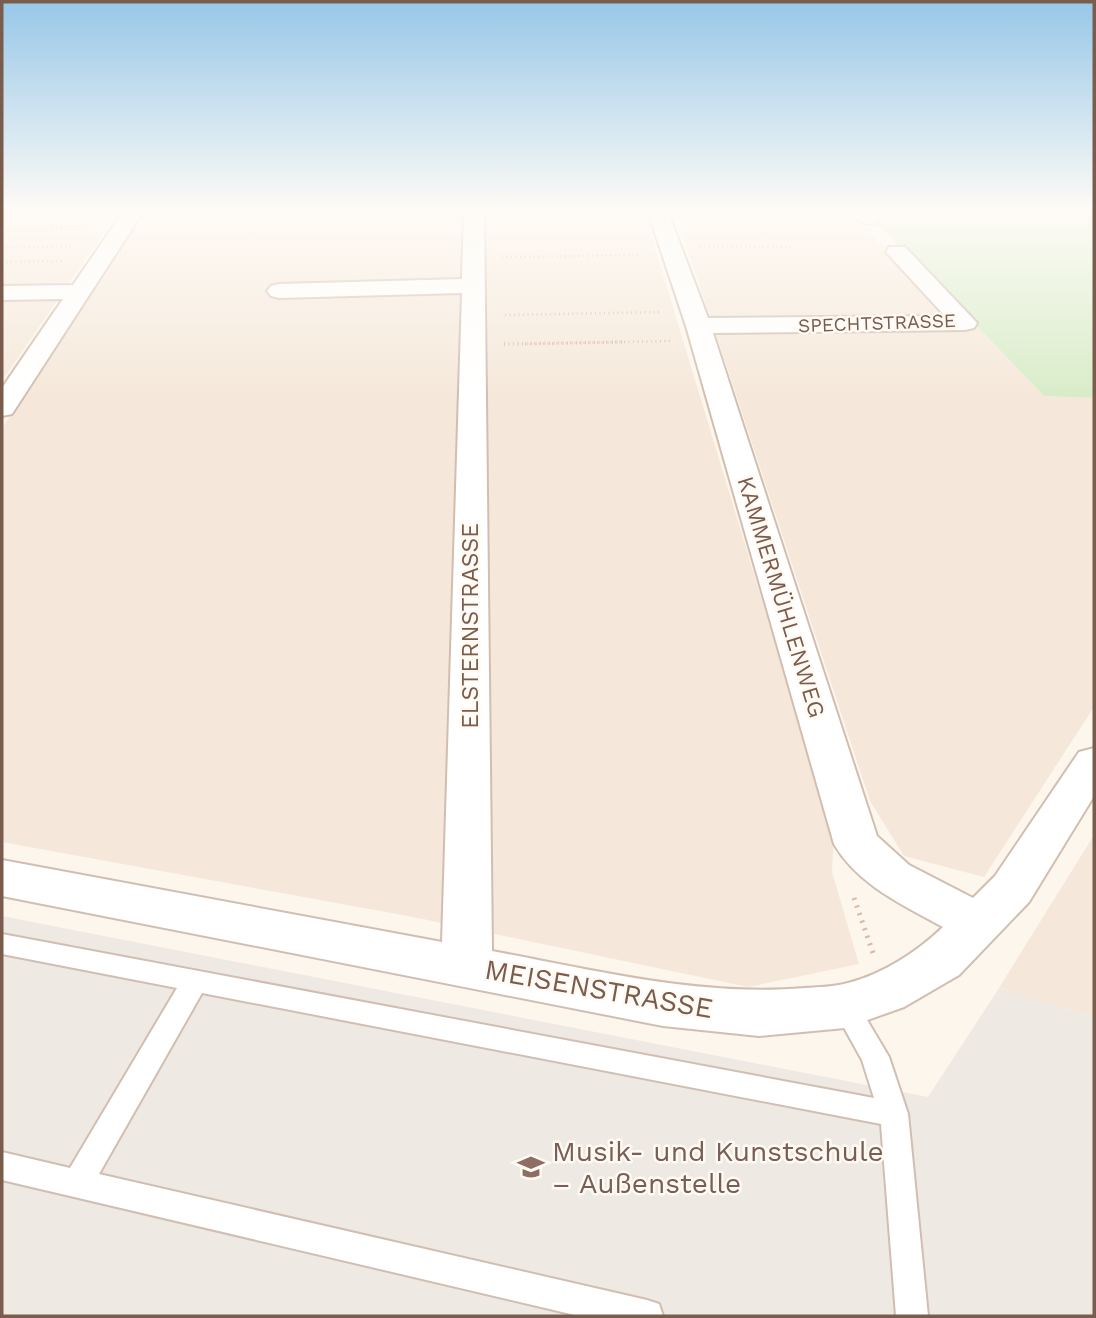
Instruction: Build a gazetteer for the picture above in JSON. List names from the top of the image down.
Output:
{
  "streets": {
    "street": [
      "SPECHTSTRASSE",
      "KAMMERMÜHLENWEG",
      "ELSTERNSTRASSE",
      "MEISENSTRASSE"
    ]
  },
  "crossings": [
    ["SPECHTSTRASSE", "KAMMERMÜHLENWEG"],
    ["KAMMERMÜHLENWEG", "MEISENSTRASSE"],
    ["ELSTERNSTRASSE", "MEISENSTRASSE"]
  ],
  "places": {
    "school or university": ["Musik- und Kunstschule – Außenstelle"]
  }
}
